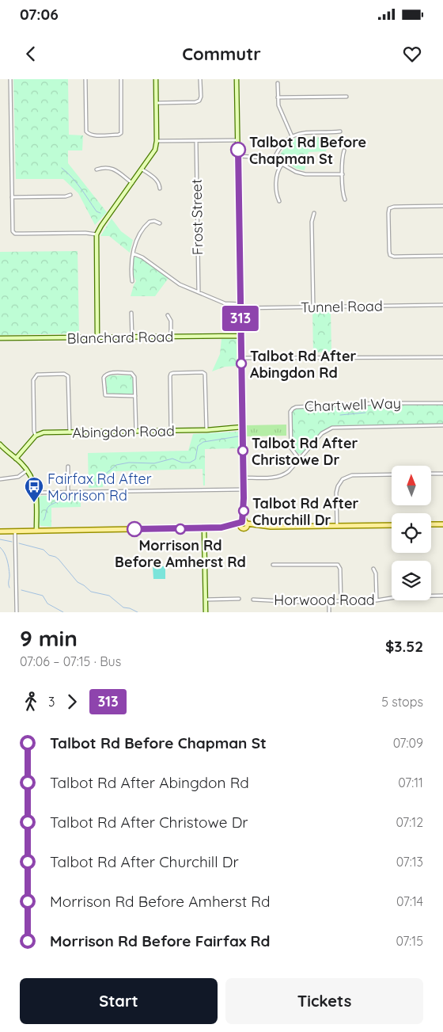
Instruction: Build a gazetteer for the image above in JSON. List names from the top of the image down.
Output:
{
  "streets": {
    "street": [
      "Frost Street",
      "Tunnel Road",
      "Blanchard Road",
      "Chartwell Way",
      "Abingdon Road",
      "Horwood Road"
    ]
  },
  "crossings": [
    ["Frost Street", "Tunnel Road"]
  ],
  "places": {
    "other": [
      "Talbot Rd Before Chapman St",
      "Talbot Rd After Abingdon Rd",
      "Talbot Rd After Christowe Dr",
      "Talbot Rd After Churchill Dr",
      "Morrison Rd Before Amherst Rd"
    ],
    "bus stop": ["Fairfax Rd After Morrison Rd"]
  },
  "lines": ["bus line 313"],
  "north": "top",
  "page": {
    "status": "07:06",
    "header": "Commutr",
    "on_map": "313",
    "heading": ["9 min", "07:06 – 07:15 · Bus", "$3.52"],
    "legs": ["3", "313", "5 stops"],
    "list": [
      {
        "name": "Talbot Rd Before Chapman St",
        "value": "07:09"
      },
      {
        "name": "Talbot Rd After Abingdon Rd",
        "value": "07:11"
      },
      {
        "name": "Talbot Rd After Christowe Dr",
        "value": "07:12"
      },
      {
        "name": "Talbot Rd After Churchill Dr",
        "value": "07:13"
      },
      {
        "name": "Morrison Rd Before Amherst Rd",
        "value": "07:14"
      },
      {
        "name": "Morrison Rd Before Fairfax Rd",
        "value": "07:15"
      }
    ],
    "buttons": ["Start", "Tickets"]
  }
}
